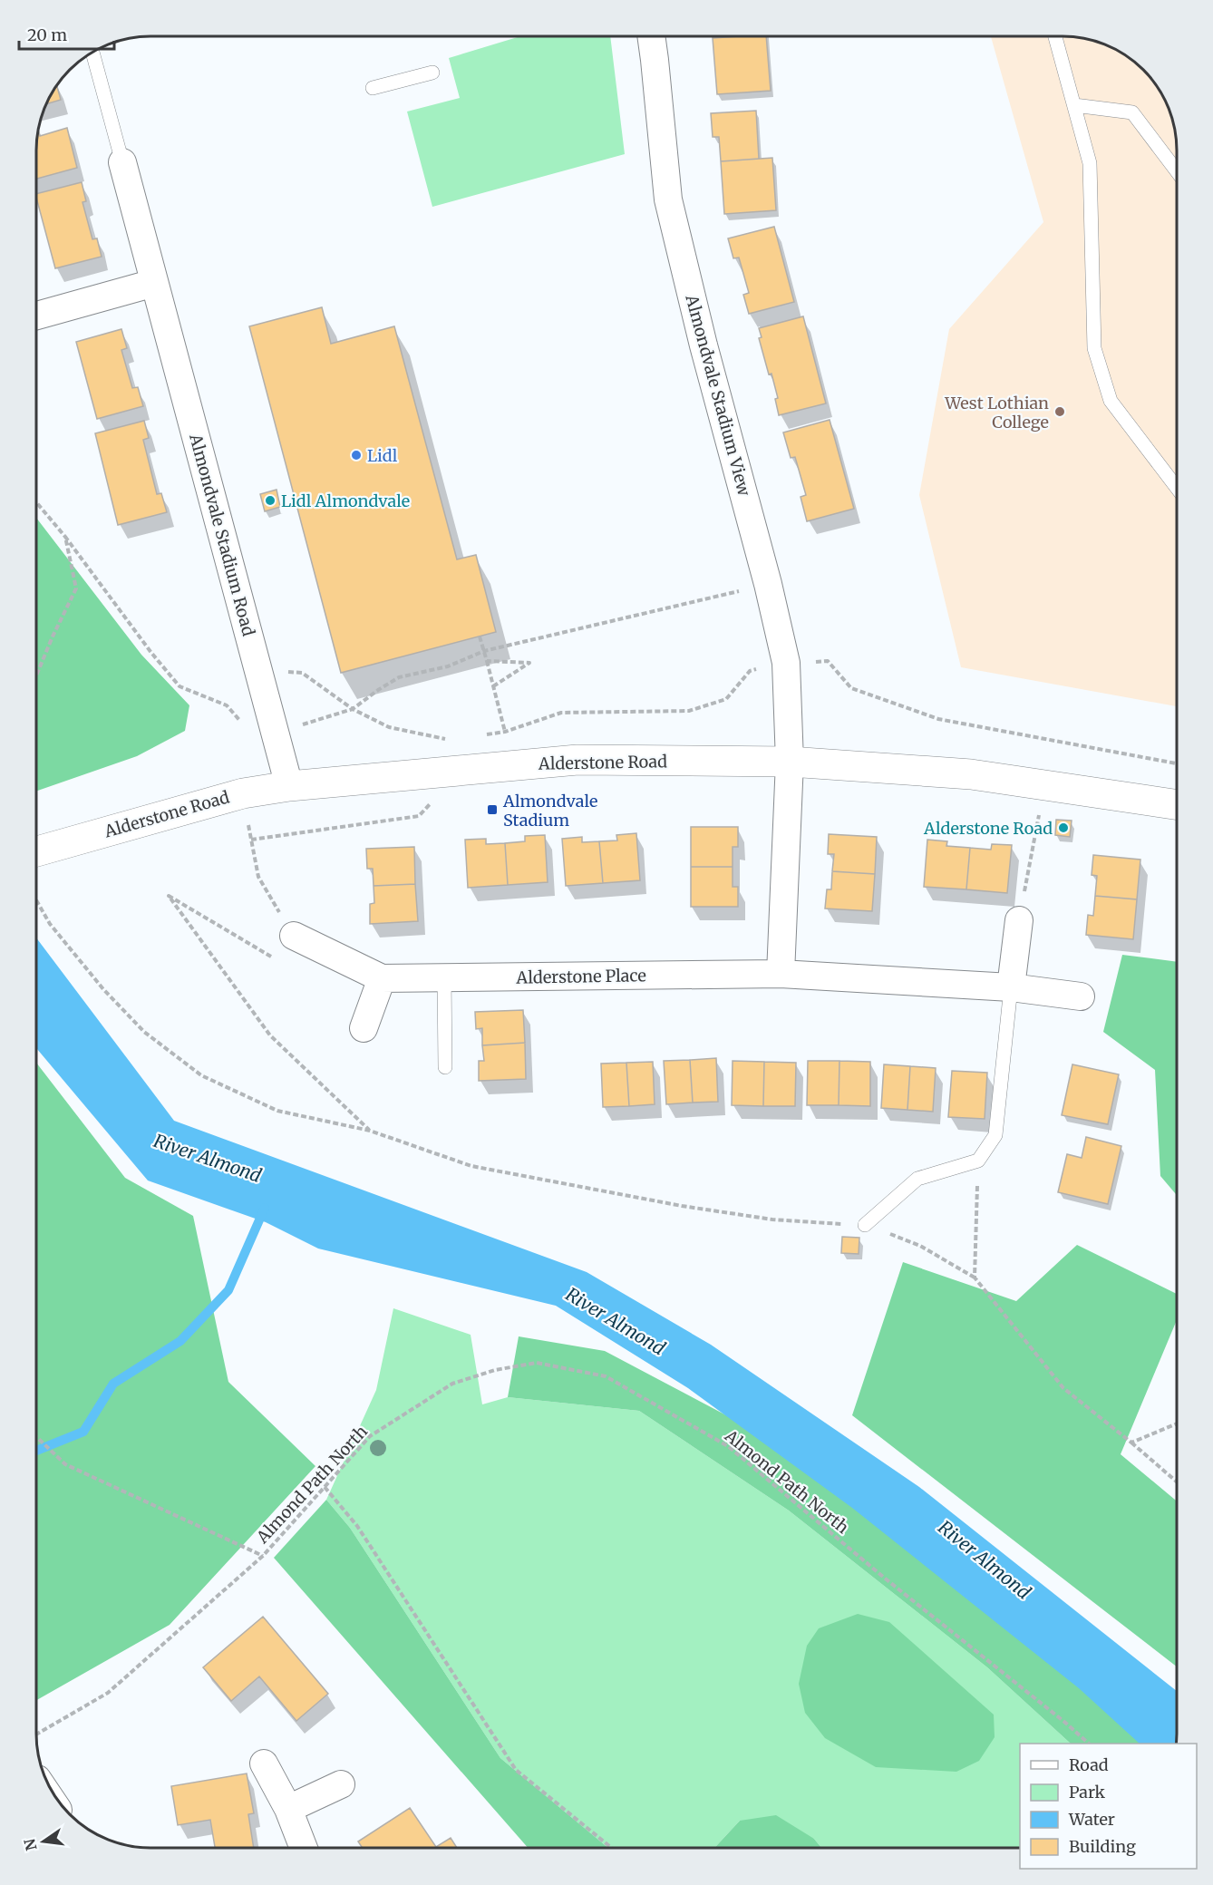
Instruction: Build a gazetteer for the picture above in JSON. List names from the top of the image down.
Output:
{
  "streets": {
    "street": [
      "Almondvale Stadium View",
      "Almondvale Stadium Road",
      "Alderstone Road",
      "Alderstone Place"
    ],
    "path": ["Almond Path North"]
  },
  "crossings": [
    ["Almondvale Stadium View", "Alderstone Road"],
    ["Almondvale Stadium Road", "Alderstone Road"]
  ],
  "water": ["River Almond"],
  "places": {
    "other": [
      "West Lothian College",
      "Lidl",
      "Lidl Almondvale",
      "Alderstone Road"
    ],
    "transit": ["Almondvale Stadium"]
  },
  "legend": [
    "Road",
    "Park",
    "Water",
    "Building"
  ],
  "scale_bar": "20 m",
  "north": "left"
}
